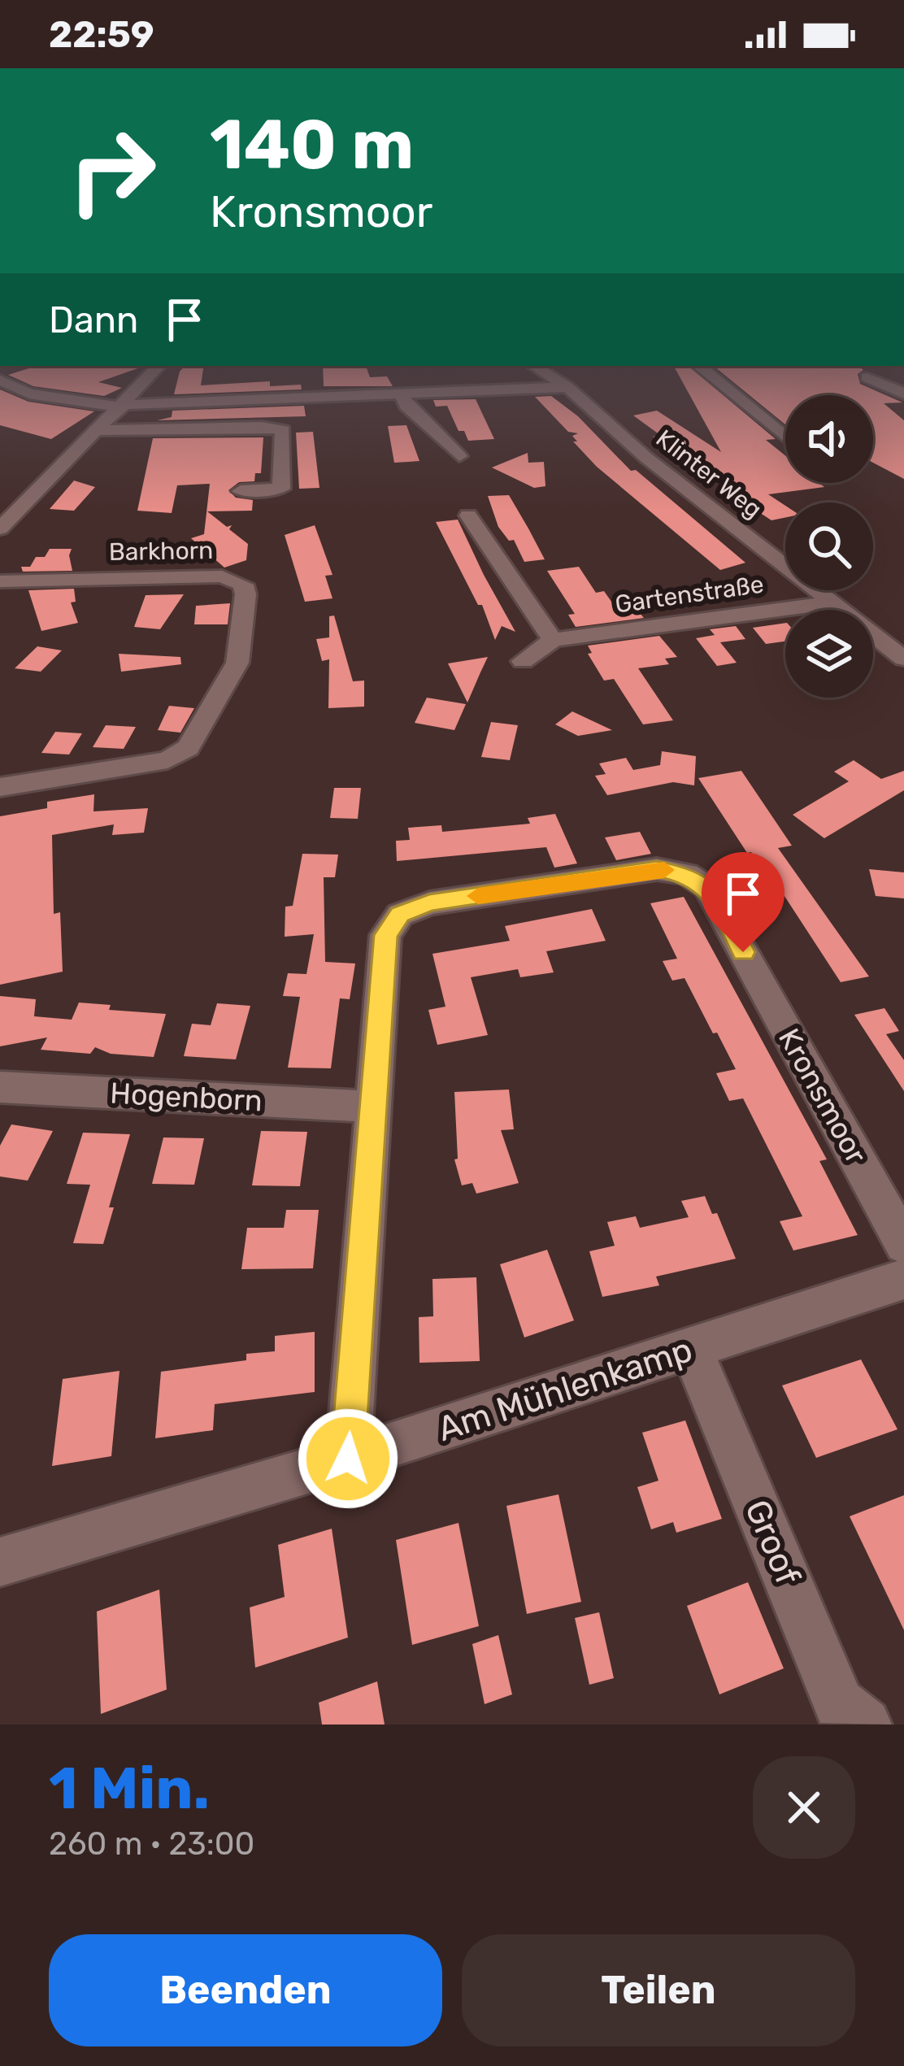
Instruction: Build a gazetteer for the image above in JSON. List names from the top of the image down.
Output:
{
  "streets": {
    "street": [
      "Klinter Weg",
      "Barkhorn",
      "Gartenstraße",
      "Kronsmoor",
      "Hogenborn",
      "Am Mühlenkamp",
      "Groof"
    ]
  },
  "crossings": [
    ["Klinter Weg", "Gartenstraße"],
    ["Kronsmoor", "Hogenborn"],
    ["Kronsmoor", "Am Mühlenkamp"],
    ["Am Mühlenkamp", "Groof"]
  ],
  "page": {
    "status": "22:59",
    "turn": ["140 m", "Kronsmoor"],
    "then": "Dann",
    "heading": ["1 Min.", "260 m · 23:00"],
    "buttons": ["Beenden", "Teilen"]
  }
}
